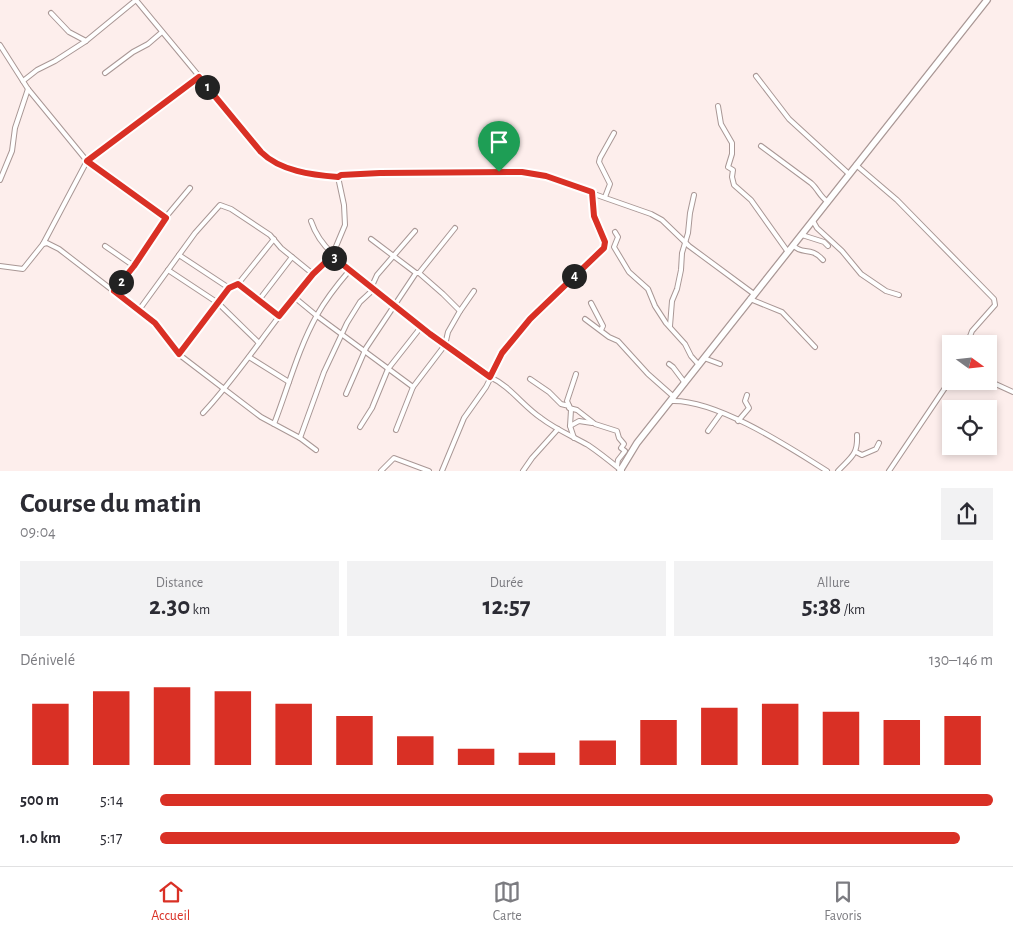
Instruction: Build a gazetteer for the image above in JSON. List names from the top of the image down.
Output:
{
  "north": "right",
  "page": {
    "pins": [
      "1",
      "3",
      "4",
      "2"
    ],
    "heading": ["Course du matin", "09:04"],
    "stats": [
      ["Distance", "2.30 km"],
      ["Durée", "12:57"],
      ["Allure", "5:38 /km"]
    ],
    "chart": ["Dénivelé", "130–146 m"],
    "list": [
      {
        "name": "500 m",
        "note": "5:14"
      },
      {
        "name": "1.0 km",
        "note": "5:17"
      }
    ],
    "tabs": ["Accueil", "Carte", "Favoris"]
  }
}
